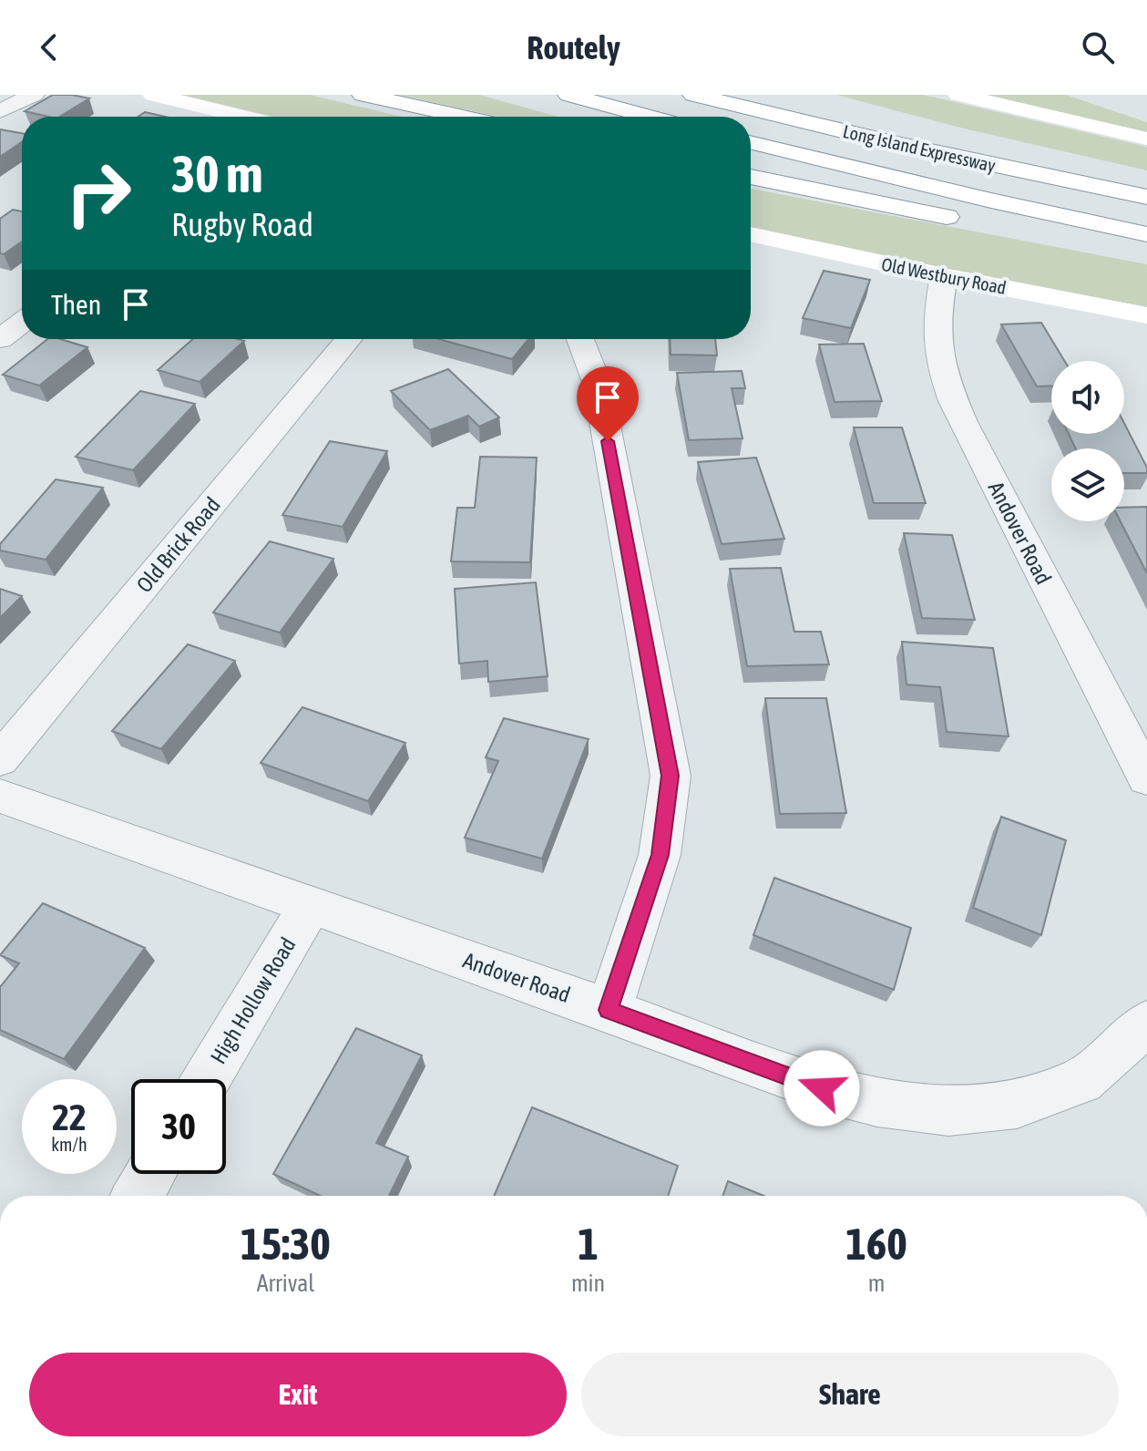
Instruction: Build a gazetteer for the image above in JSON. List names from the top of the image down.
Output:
{
  "streets": {
    "main road": ["Long Island Expressway", "Old Westbury Road"],
    "street": ["Andover Road", "Old Brick Road", "High Hollow Road"]
  },
  "crossings": [
    ["Old Westbury Road", "Andover Road"],
    ["Andover Road", "High Hollow Road"]
  ],
  "page": {
    "header": "Routely",
    "turn": ["30 m", "Rugby Road"],
    "then": "Then",
    "speed": "22 km/h",
    "limit": "30",
    "eta": [
      "15:30",
      "Arrival",
      "1",
      "min",
      "160",
      "m"
    ],
    "buttons": ["Exit", "Share"]
  }
}
